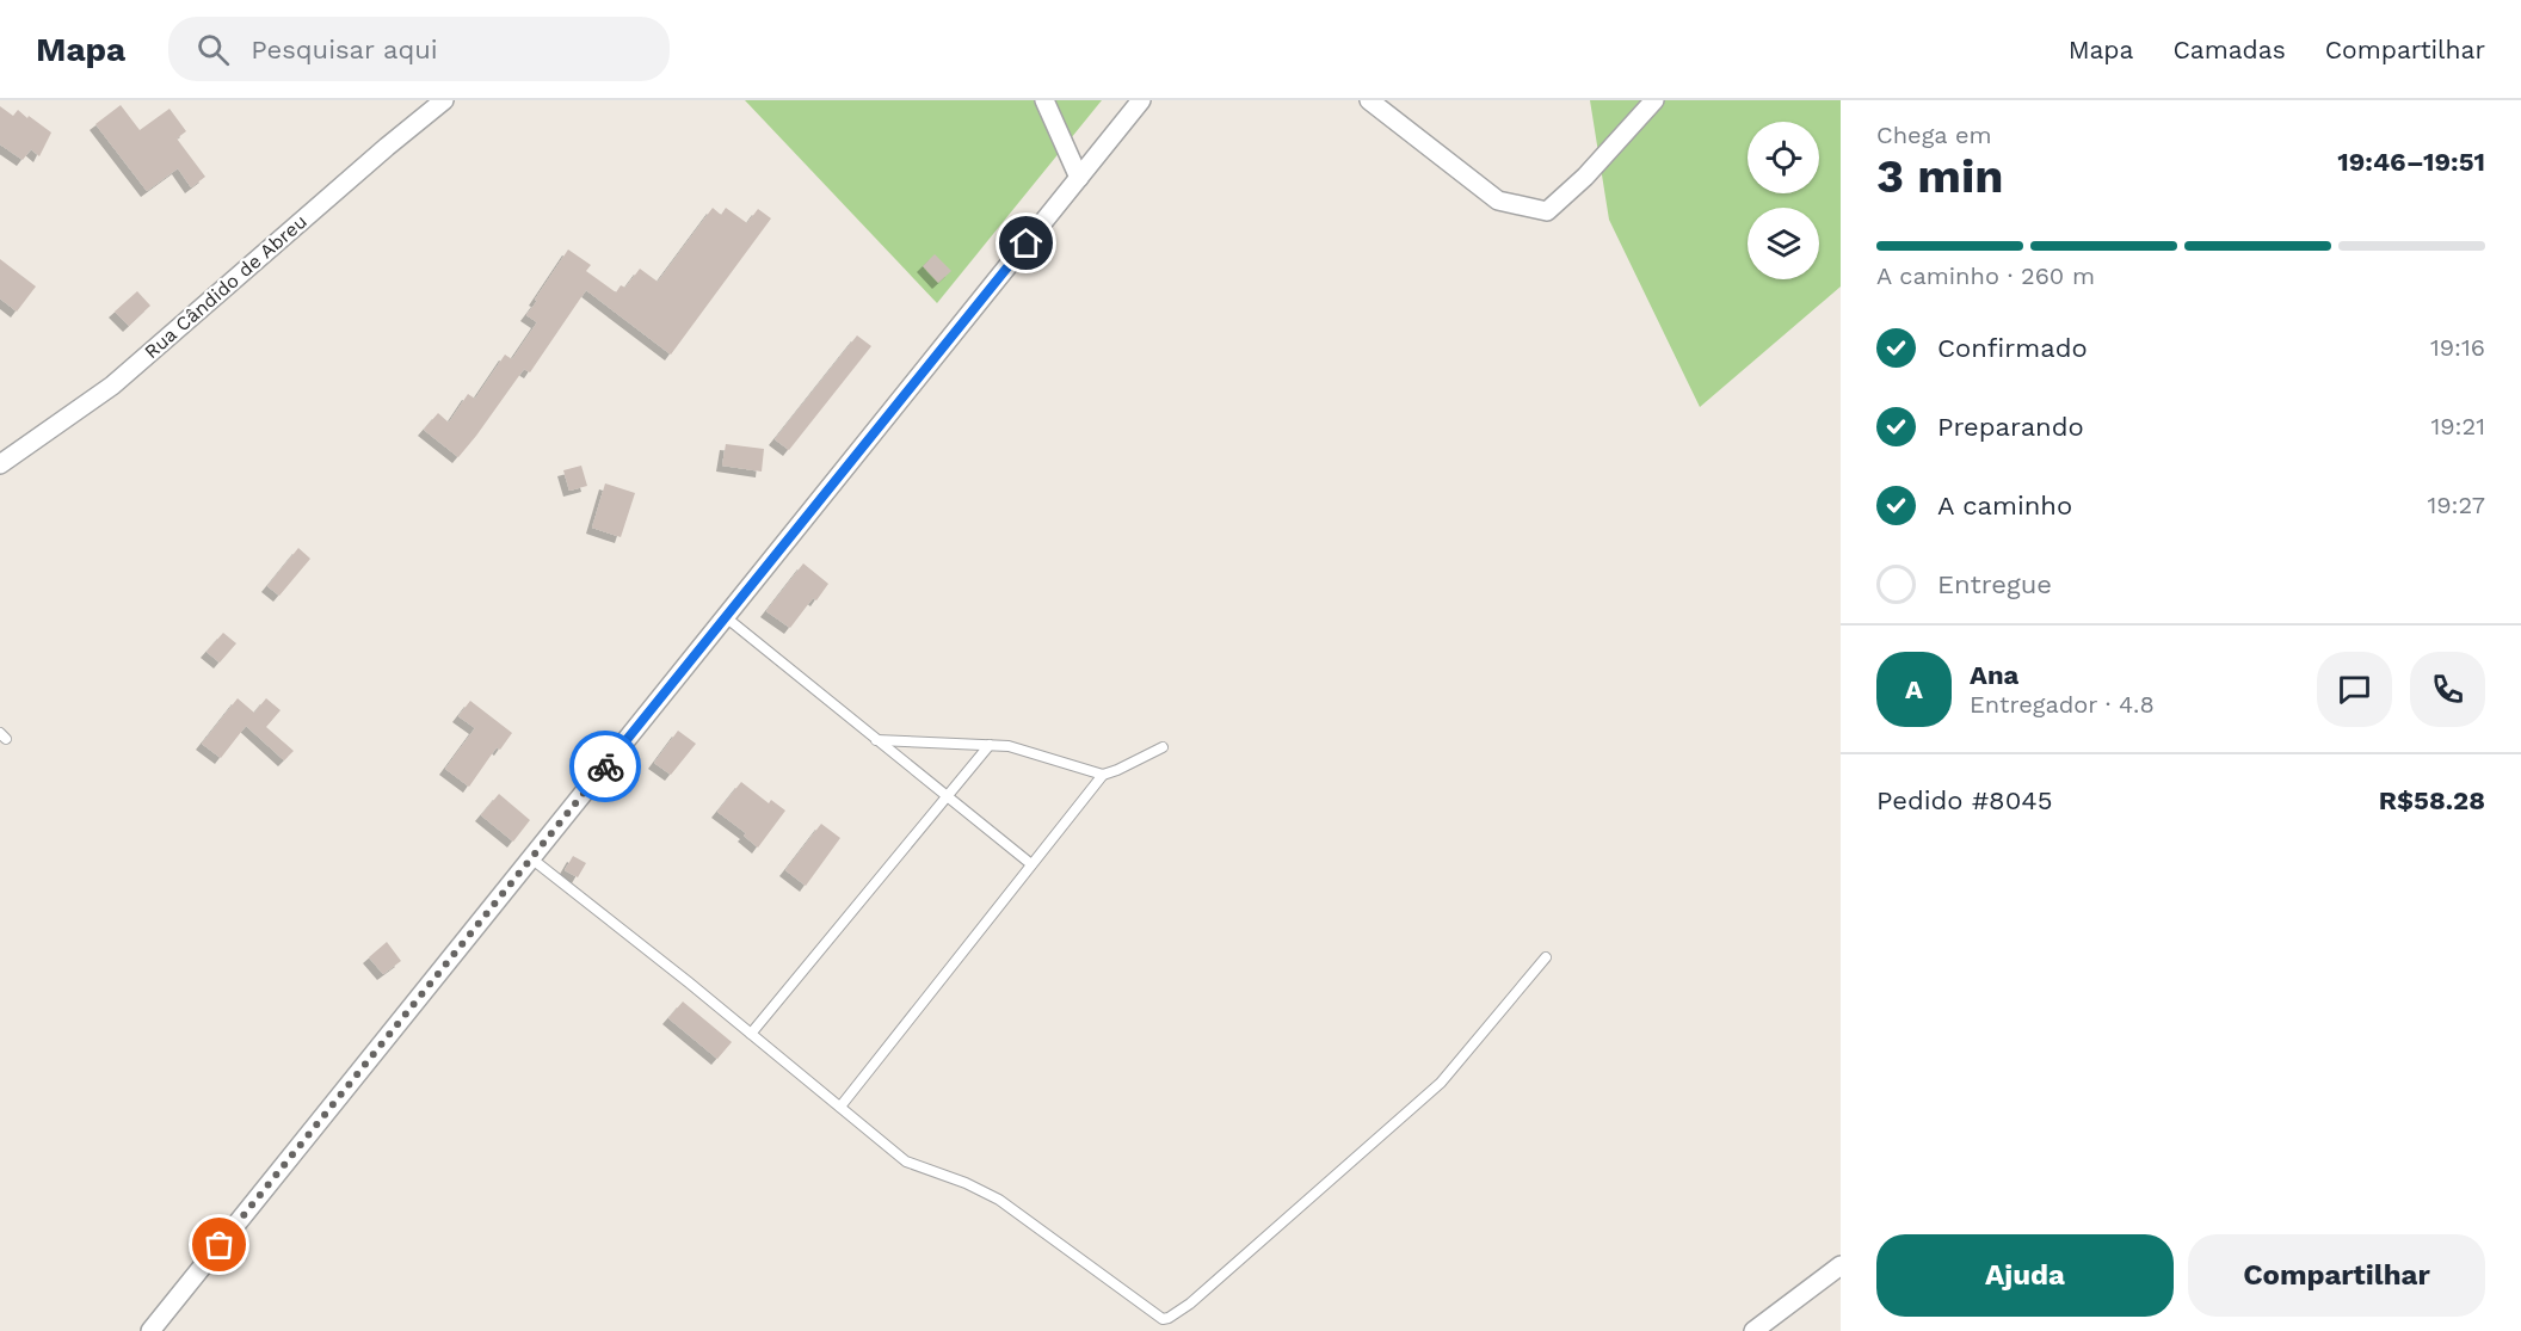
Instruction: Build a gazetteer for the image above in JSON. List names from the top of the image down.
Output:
{
  "streets": {
    "street": ["Rua Cândido de Abreu"]
  },
  "page": {
    "header": "Mapa",
    "search": "Pesquisar aqui",
    "nav": ["Mapa", "Camadas", "Compartilhar"],
    "heading": ["3 min", "Chega em", "19:46–19:51"],
    "panel": [
      "Ana",
      "Entregador · 4.8",
      "Pedido #8045",
      "R$58.28"
    ],
    "bar": "A caminho · 260 m",
    "list": [
      ["Confirmado", "19:16"],
      ["Preparando", "19:21"],
      ["A caminho", "19:27"],
      "Entregue"
    ],
    "round": "A",
    "buttons": ["Ajuda", "Compartilhar"]
  }
}
